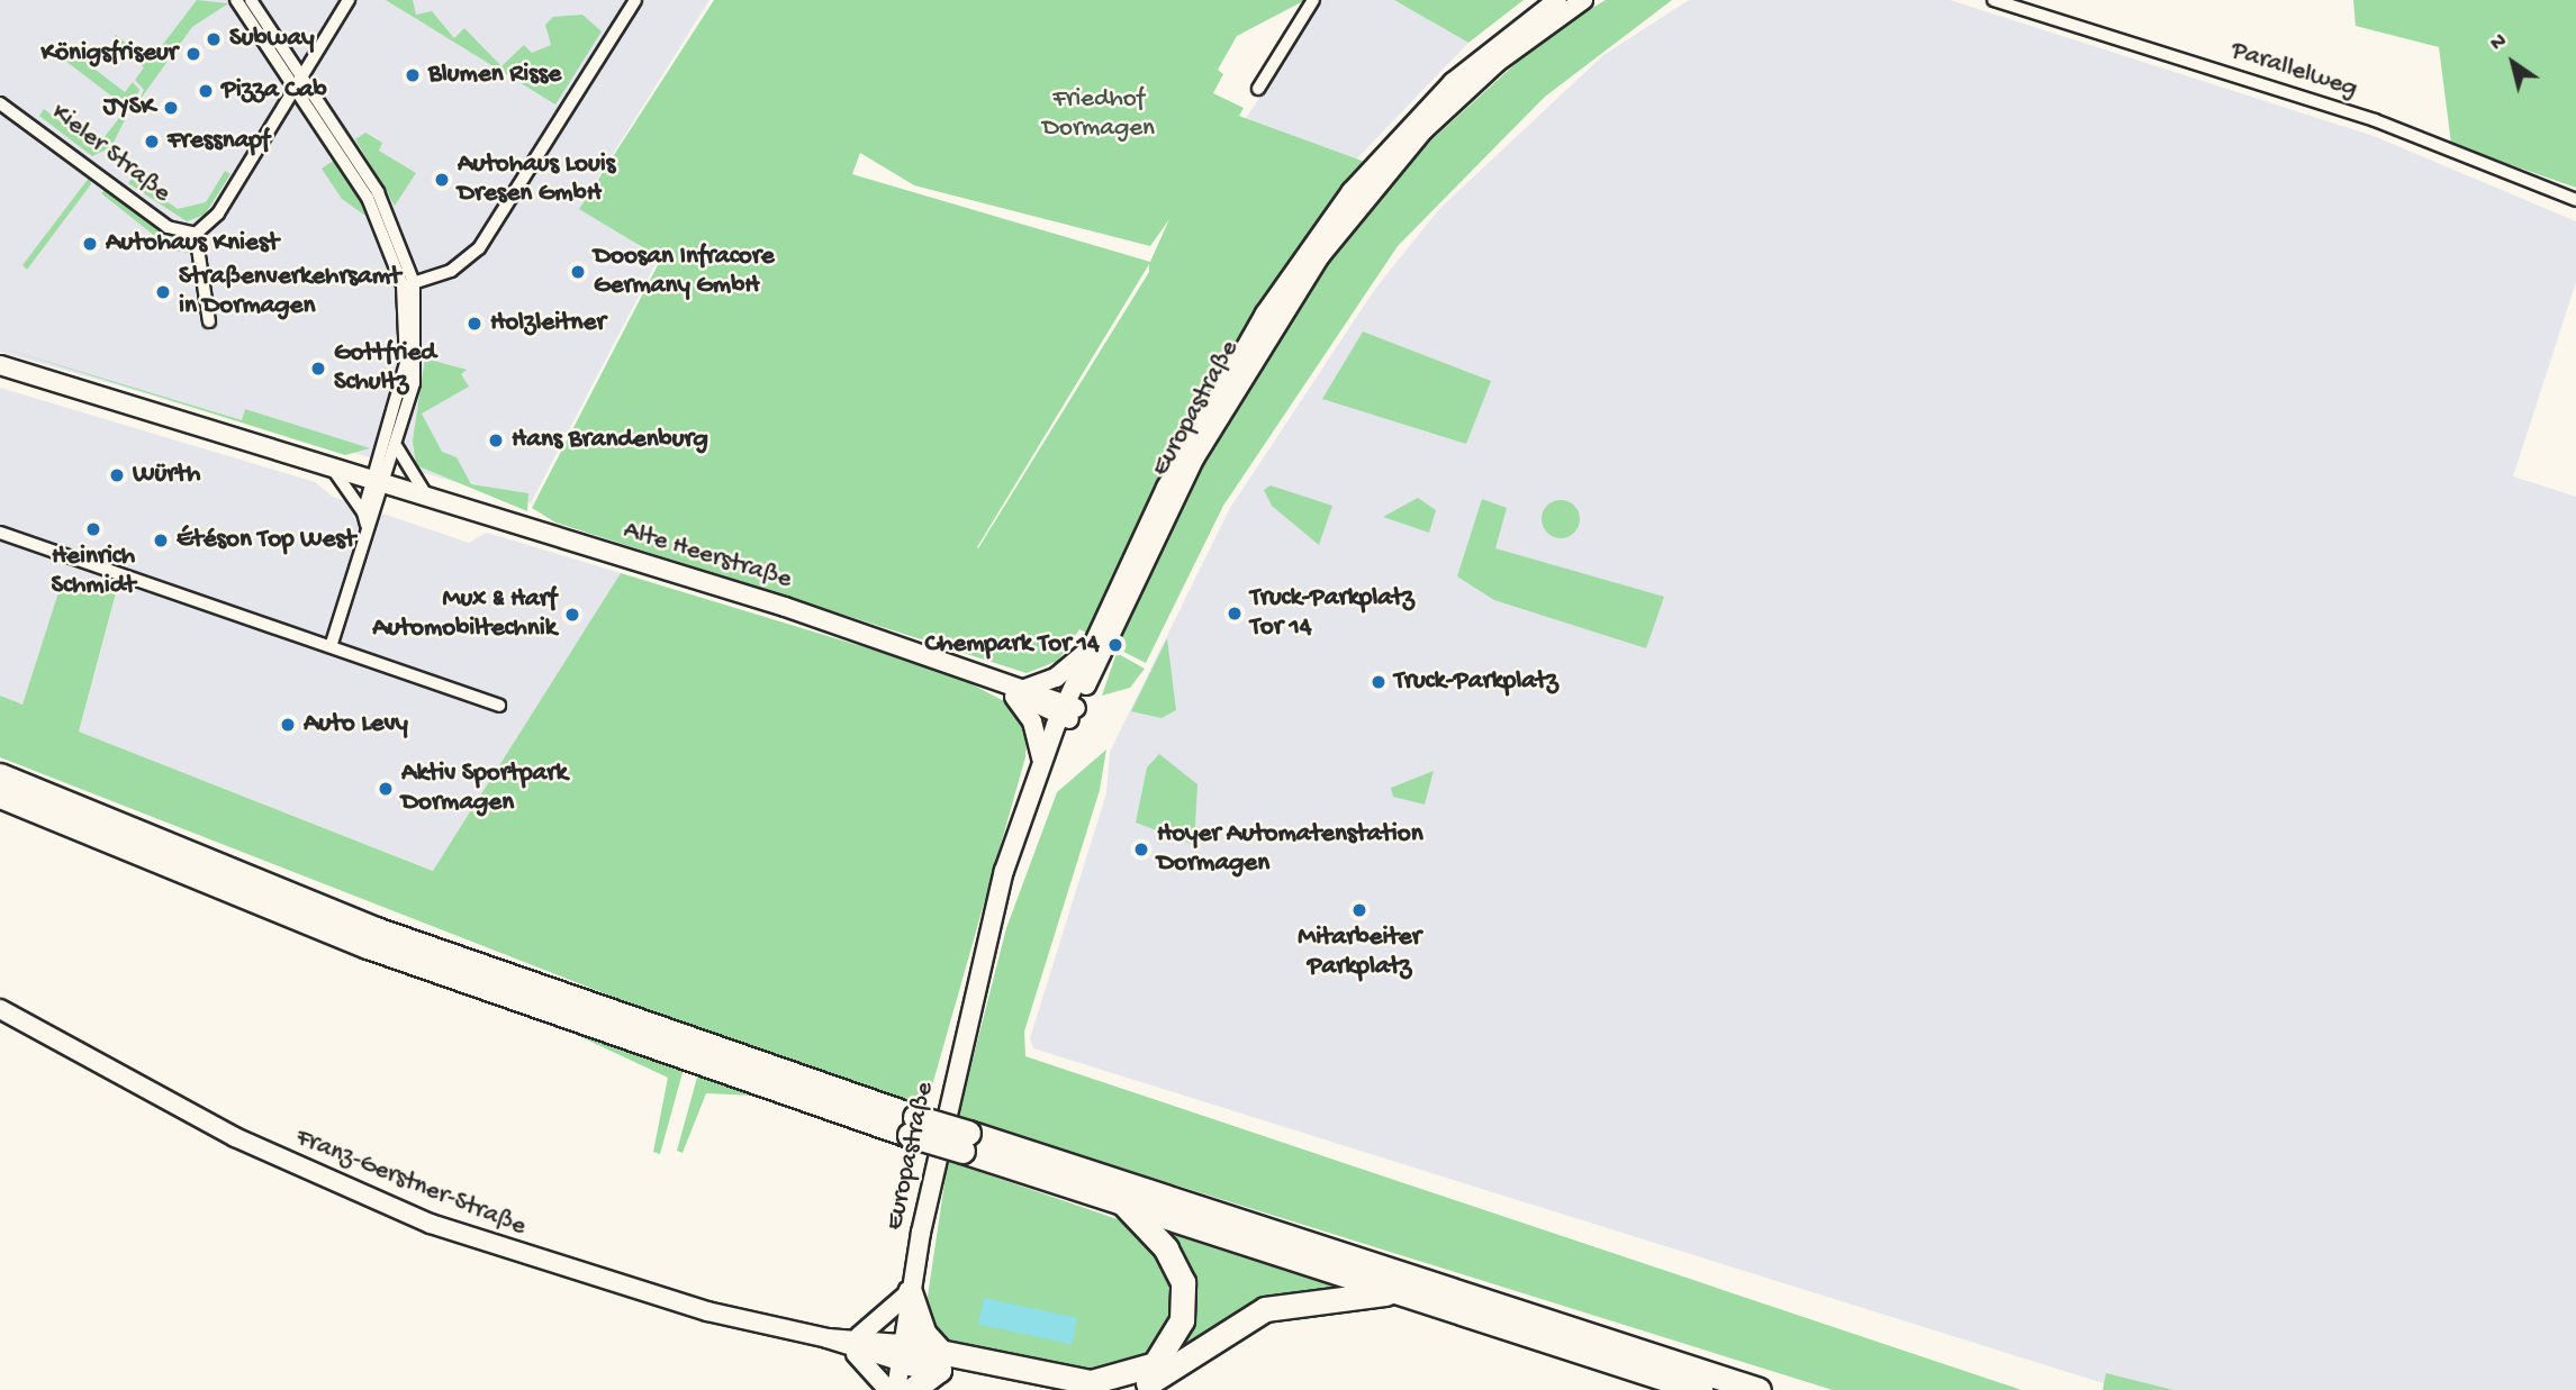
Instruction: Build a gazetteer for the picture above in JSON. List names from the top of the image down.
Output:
{
  "streets": {
    "main road": ["Europastraße", "Alte Heerstraße", "Franz-Gerstner-Straße"],
    "street": ["Parallelweg", "Kieler Straße"]
  },
  "crossings": [
    ["Europastraße", "Alte Heerstraße"],
    ["Europastraße", "Franz-Gerstner-Straße"]
  ],
  "parks": ["Friedhof Dormagen"],
  "places": [
    "Subway",
    "Königsfriseur",
    "Blumen Risse",
    "Pizza Cab",
    "JYSK",
    "Fressnapf",
    "Autohaus Louis Dresen GmbH",
    "Autohaus Kniest",
    "Doosan Infracore Germany GmbH",
    "Straßenverkehrsamt in Dormagen",
    "Holzleitner",
    "Gottfried Schultz",
    "Hans Brandenburg",
    "Würth",
    "Heinrich Schmidt",
    "Étéson Top West",
    "Truck-Parkplatz Tor 14",
    "Mux & Harf Automobiltechnik",
    "Chempark Tor 14",
    "Truck-Parkplatz",
    "Auto Levy",
    "Aktiv Sportpark Dormagen",
    "Hoyer Automatenstation Dormagen",
    "Mitarbeiter Parkplatz"
  ],
  "north": "top left"
}
